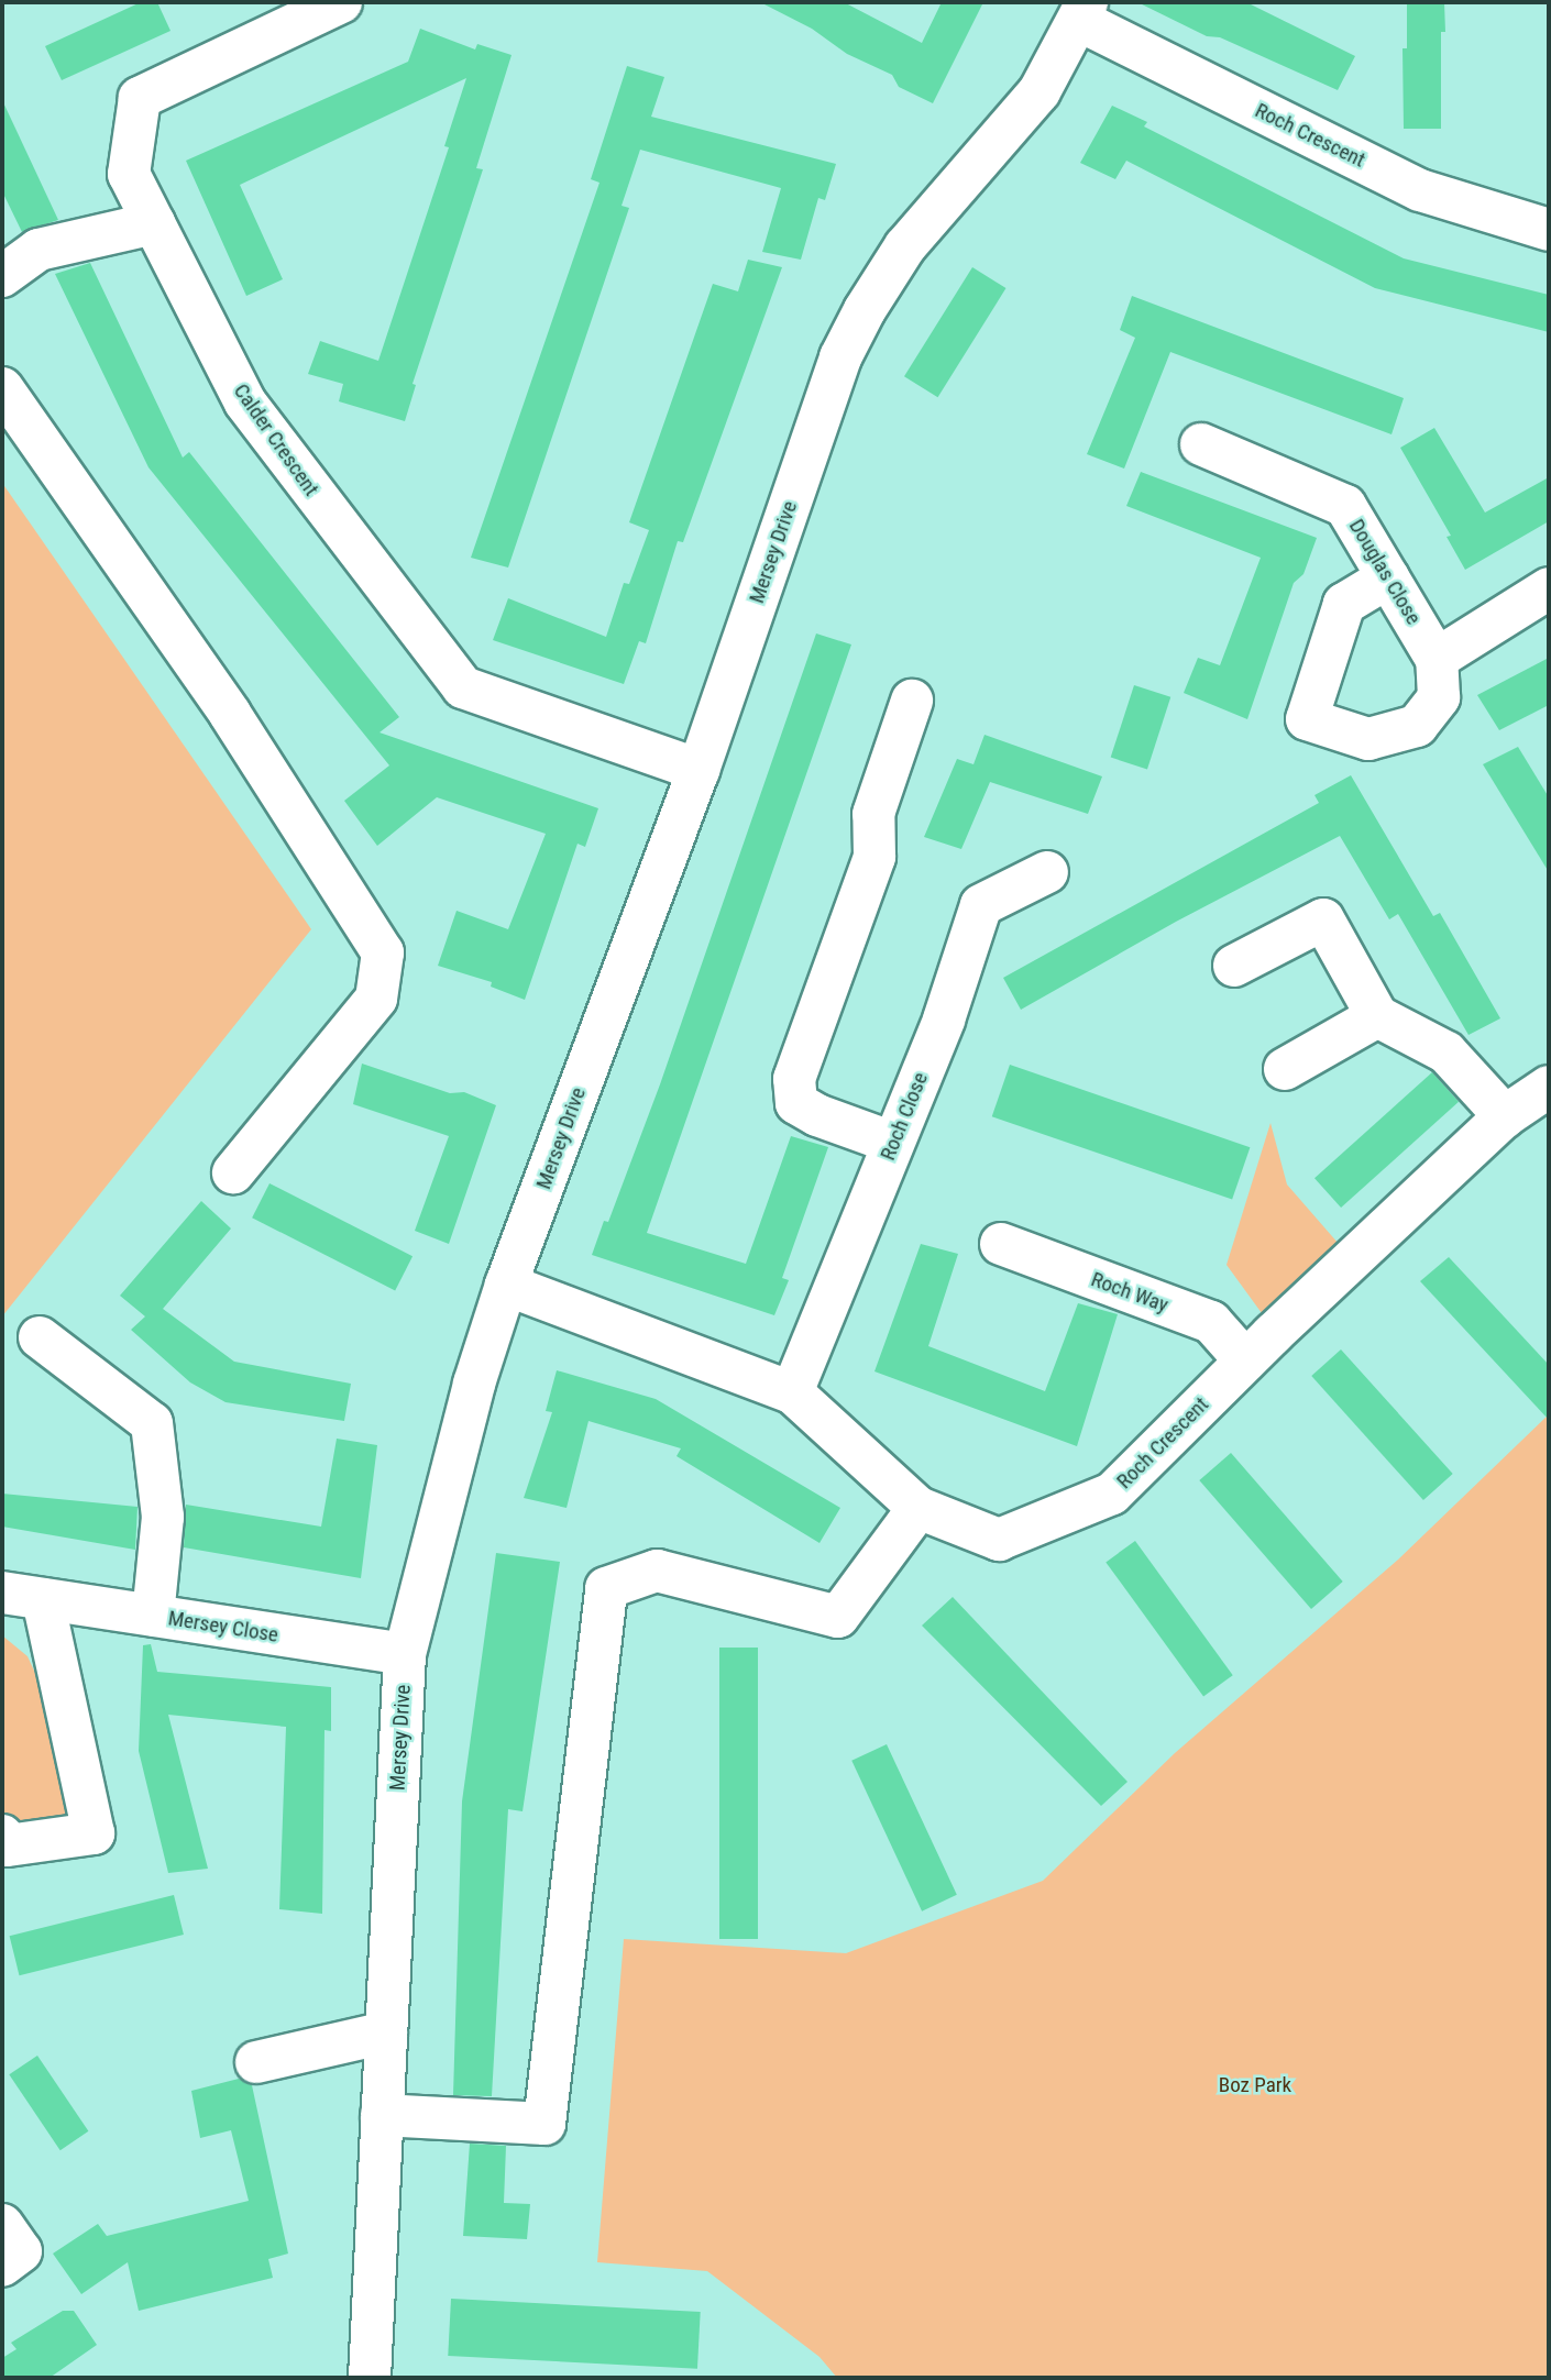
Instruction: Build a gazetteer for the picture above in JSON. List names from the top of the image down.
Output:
{
  "streets": {
    "street": [
      "Roch Crescent",
      "Calder Crescent",
      "Mersey Drive",
      "Douglas Close",
      "Roch Close",
      "Roch Way",
      "Mersey Close"
    ]
  },
  "crossings": [
    ["Roch Crescent", "Mersey Drive"],
    ["Roch Crescent", "Roch Close"],
    ["Roch Crescent", "Roch Way"],
    ["Calder Crescent", "Mersey Drive"],
    ["Mersey Drive", "Mersey Close"]
  ],
  "parks": ["Boz Park"]
}
